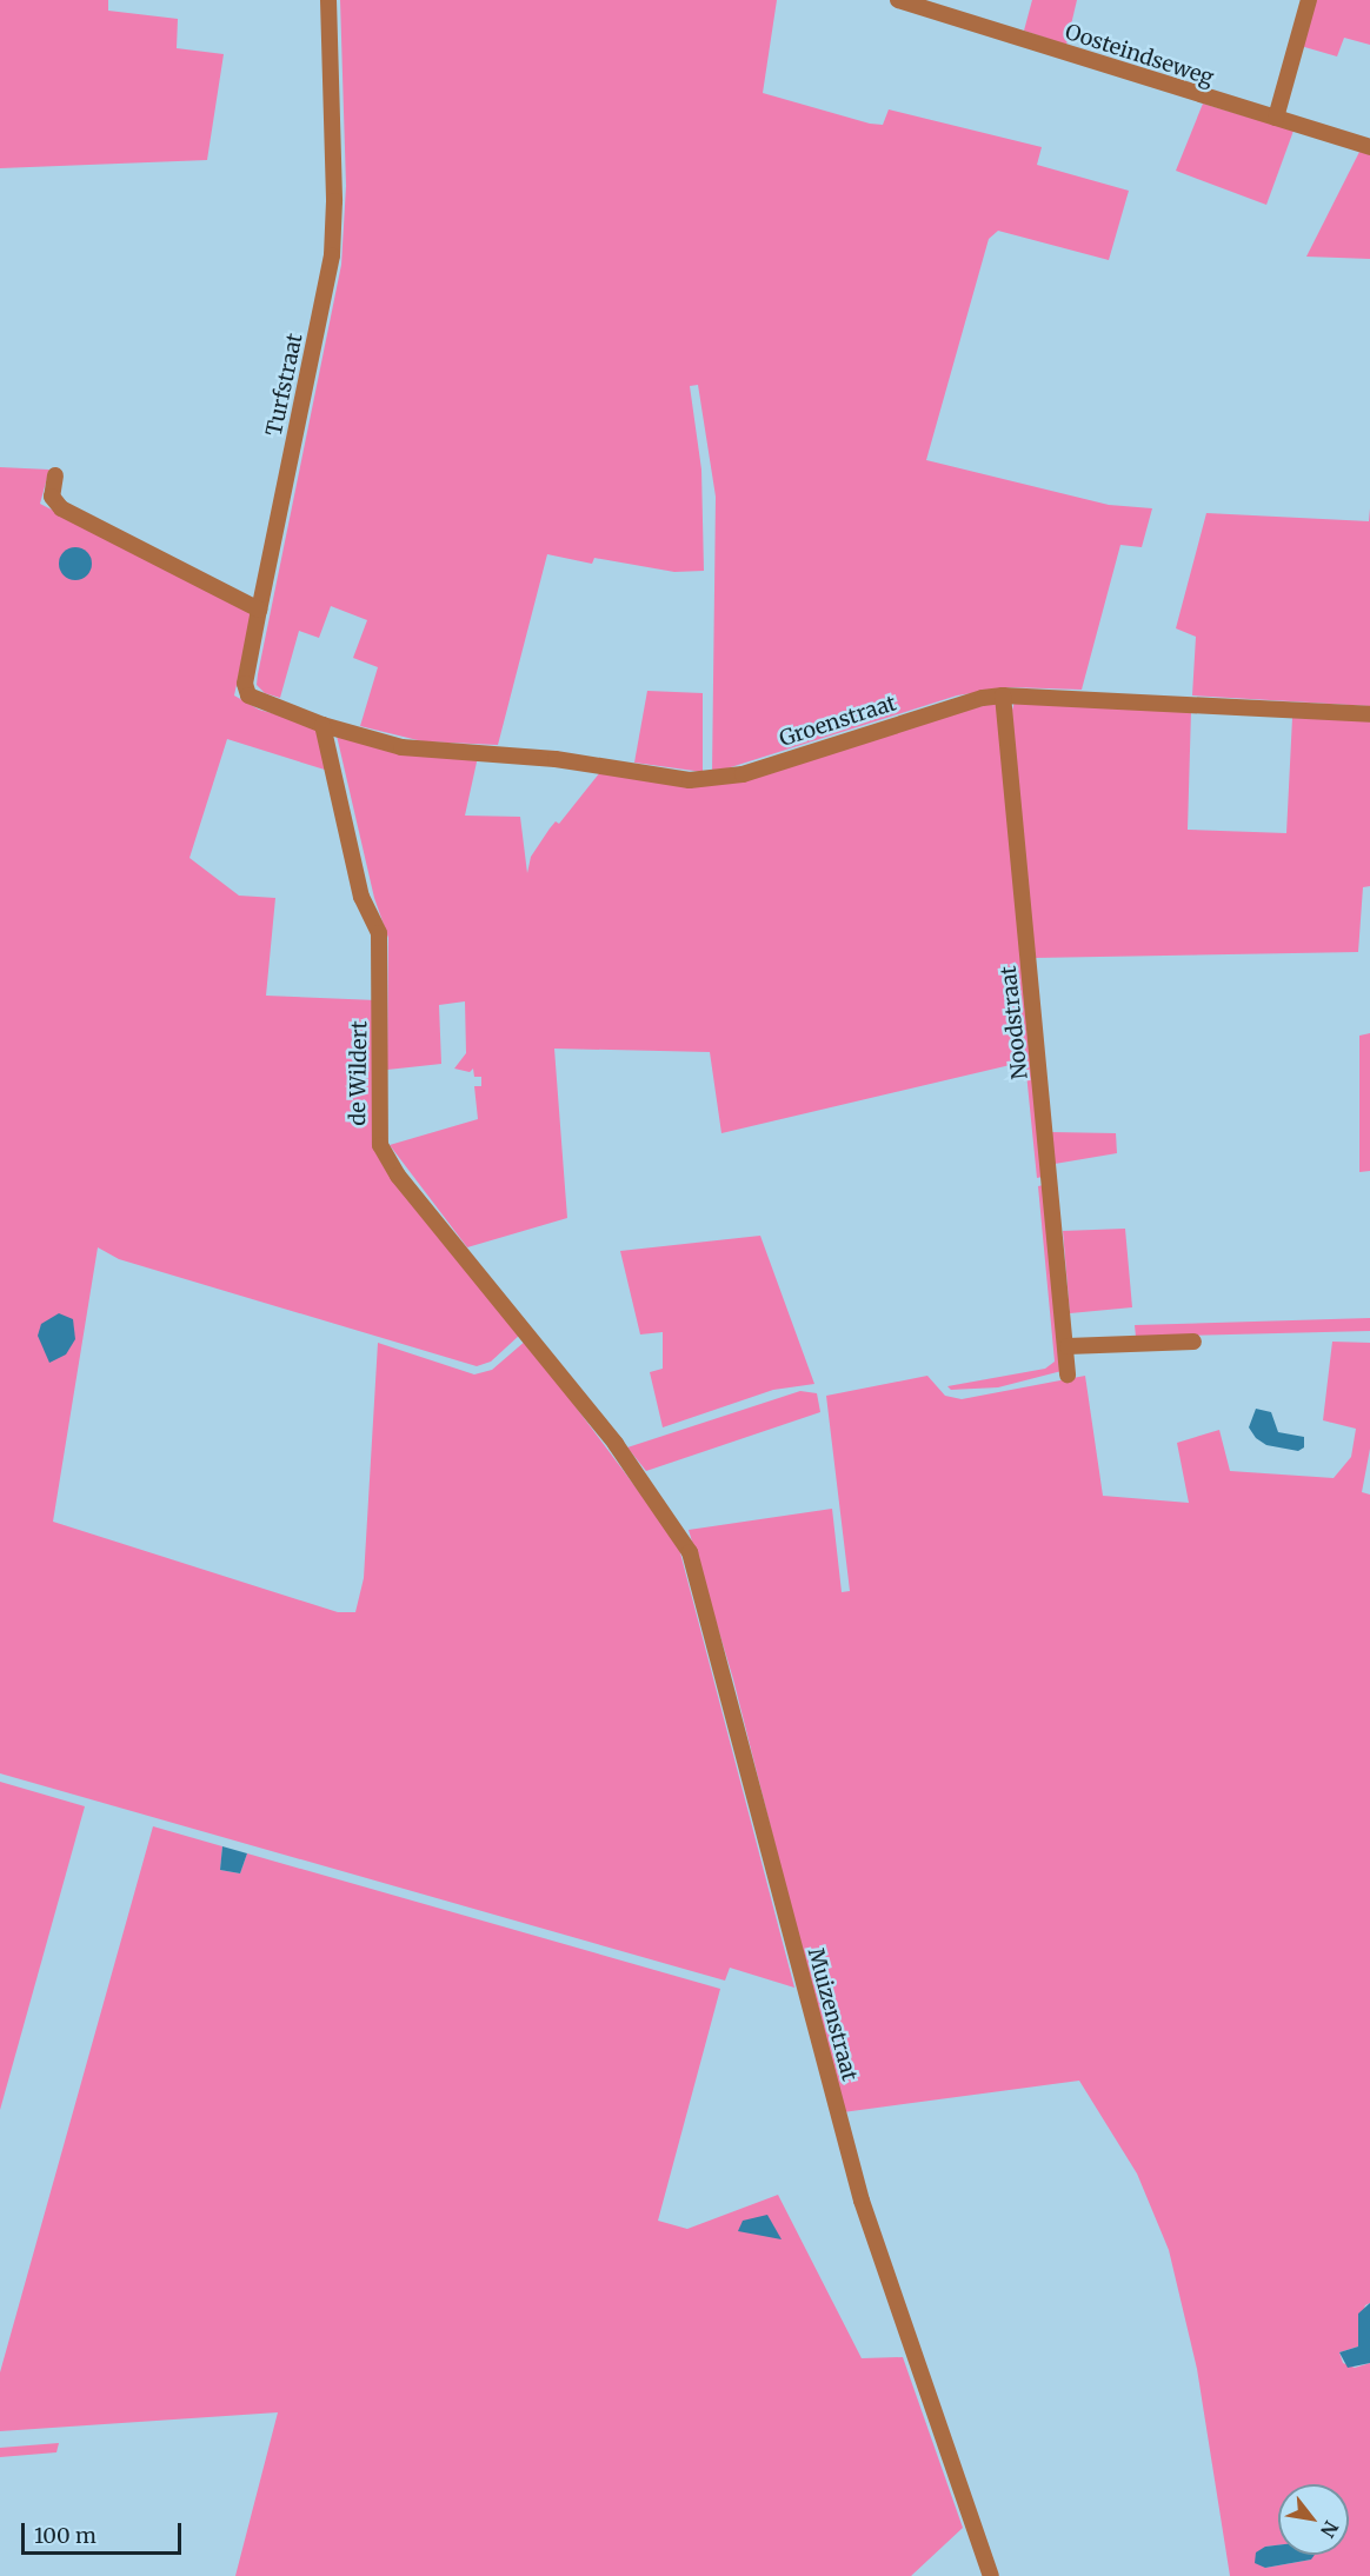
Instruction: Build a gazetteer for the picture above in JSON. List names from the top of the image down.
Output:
{
  "streets": {
    "street": [
      "Oosteindseweg",
      "Turfstraat",
      "Groenstraat",
      "Noodstraat",
      "de Wildert",
      "Muizenstraat"
    ]
  },
  "crossings": [
    ["Turfstraat", "Groenstraat"],
    ["Turfstraat", "de Wildert"],
    ["Groenstraat", "Noodstraat"],
    ["Groenstraat", "de Wildert"],
    ["de Wildert", "Muizenstraat"]
  ],
  "scale_bar": "100 m",
  "north": "bottom right"
}
